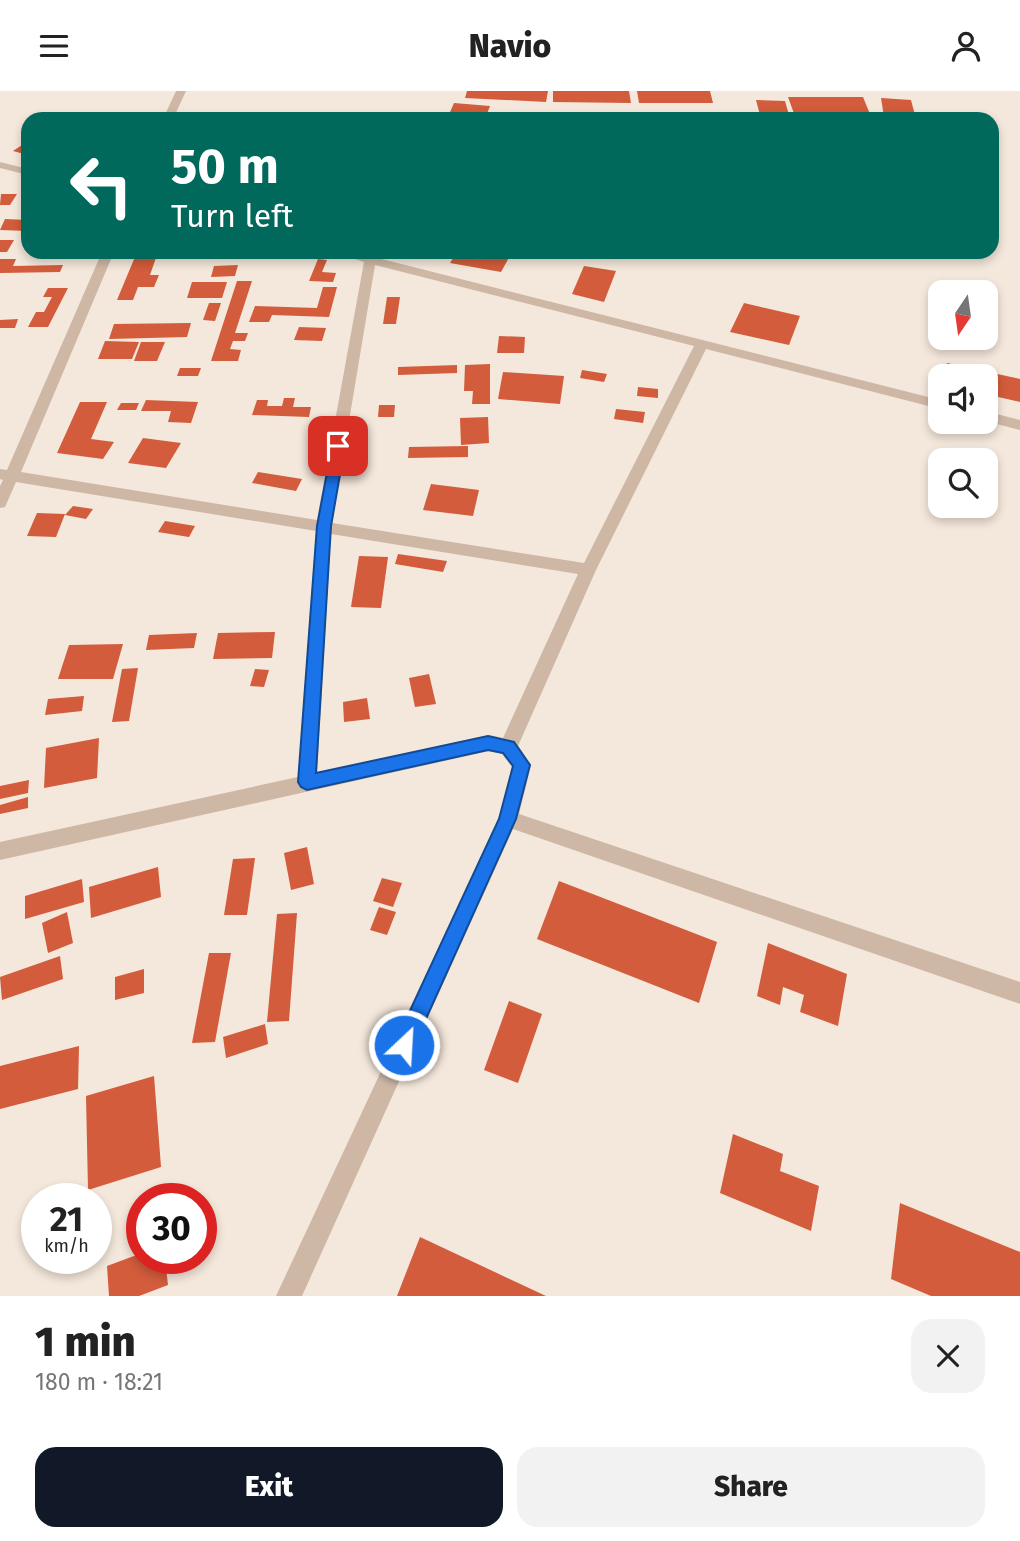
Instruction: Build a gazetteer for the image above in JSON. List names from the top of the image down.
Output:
{
  "north": "bottom",
  "page": {
    "header": "Navio",
    "turn": ["50 m", "Turn left"],
    "speed": "21 km/h",
    "limit": "30",
    "heading": ["1 min", "180 m · 18:21"],
    "buttons": ["Exit", "Share"]
  }
}
